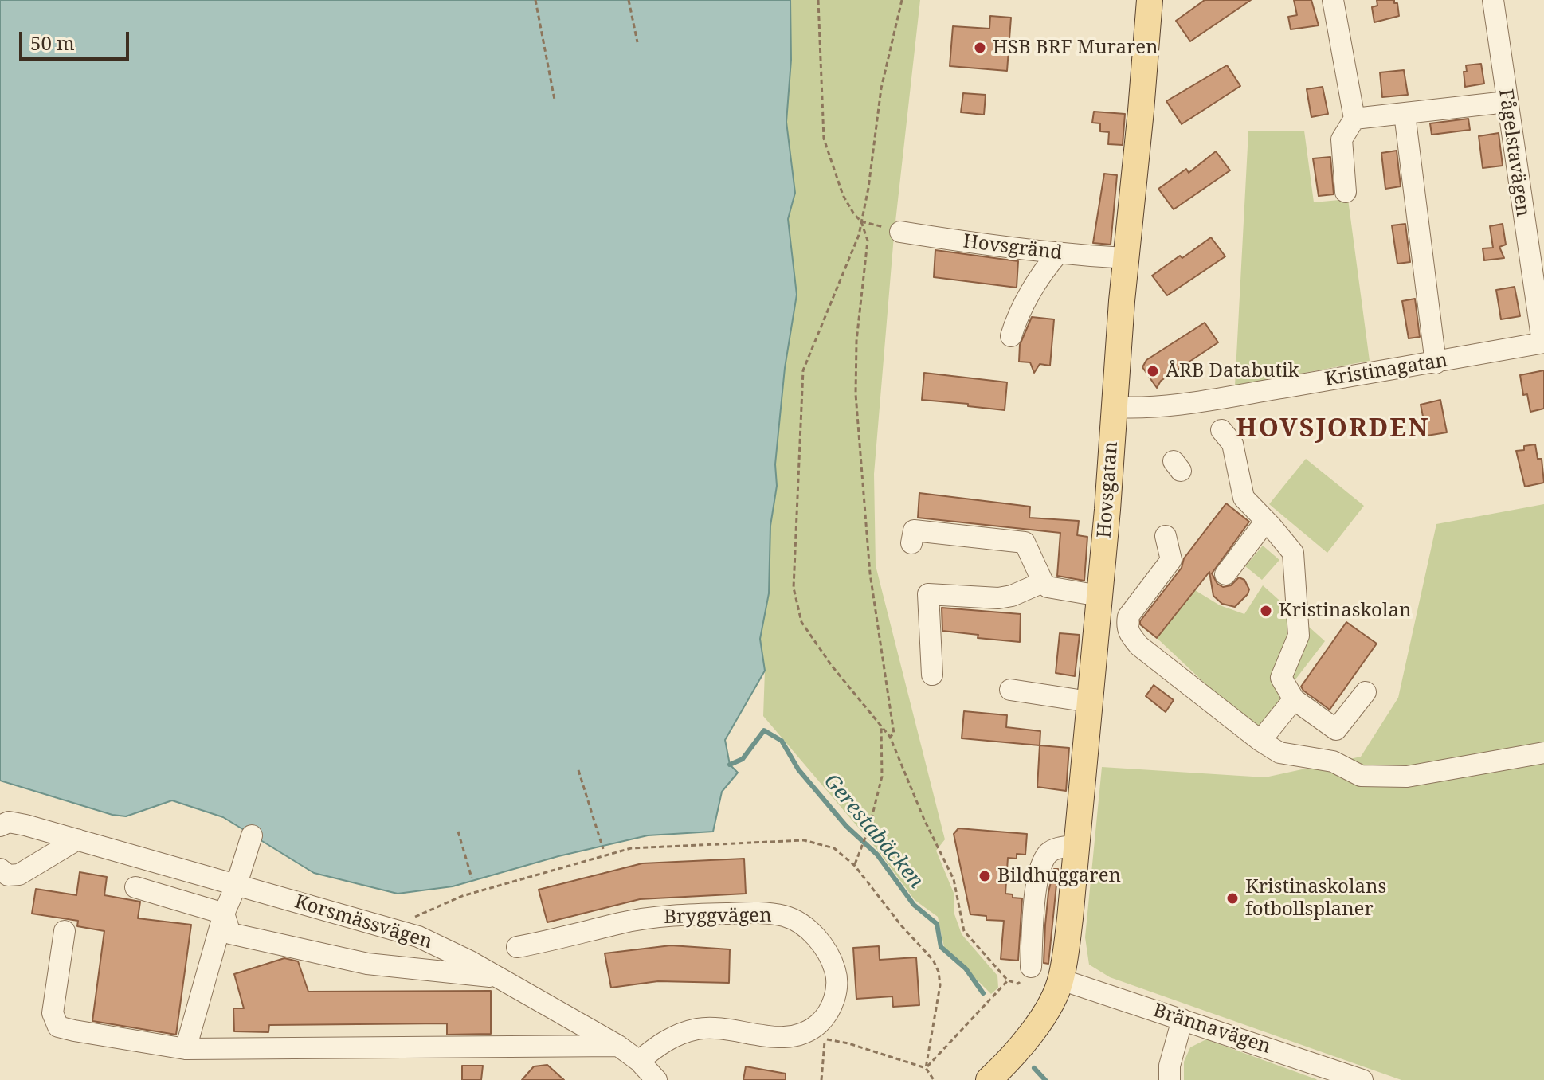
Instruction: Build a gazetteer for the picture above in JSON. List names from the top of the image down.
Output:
{
  "streets": {
    "main road": ["Hovsgatan"],
    "street": [
      "Fågelstavägen",
      "Hovsgränd",
      "Kristinagatan",
      "Bryggvägen",
      "Korsmässvägen",
      "Brännavägen"
    ]
  },
  "crossings": [
    ["Fågelstavägen", "Kristinagatan"],
    ["Hovsgränd", "Hovsgatan"],
    ["Kristinagatan", "Hovsgatan"],
    ["Hovsgatan", "Brännavägen"],
    ["Bryggvägen", "Korsmässvägen"]
  ],
  "districts": ["HOVSJORDEN"],
  "water": ["Gerestabäcken"],
  "places": [
    "HSB BRF Muraren",
    "ÅRB Databutik",
    "Kristinaskolan",
    "Bildhuggaren",
    "Kristinaskolans fotbollsplaner"
  ],
  "scale_bar": "50 m"
}
